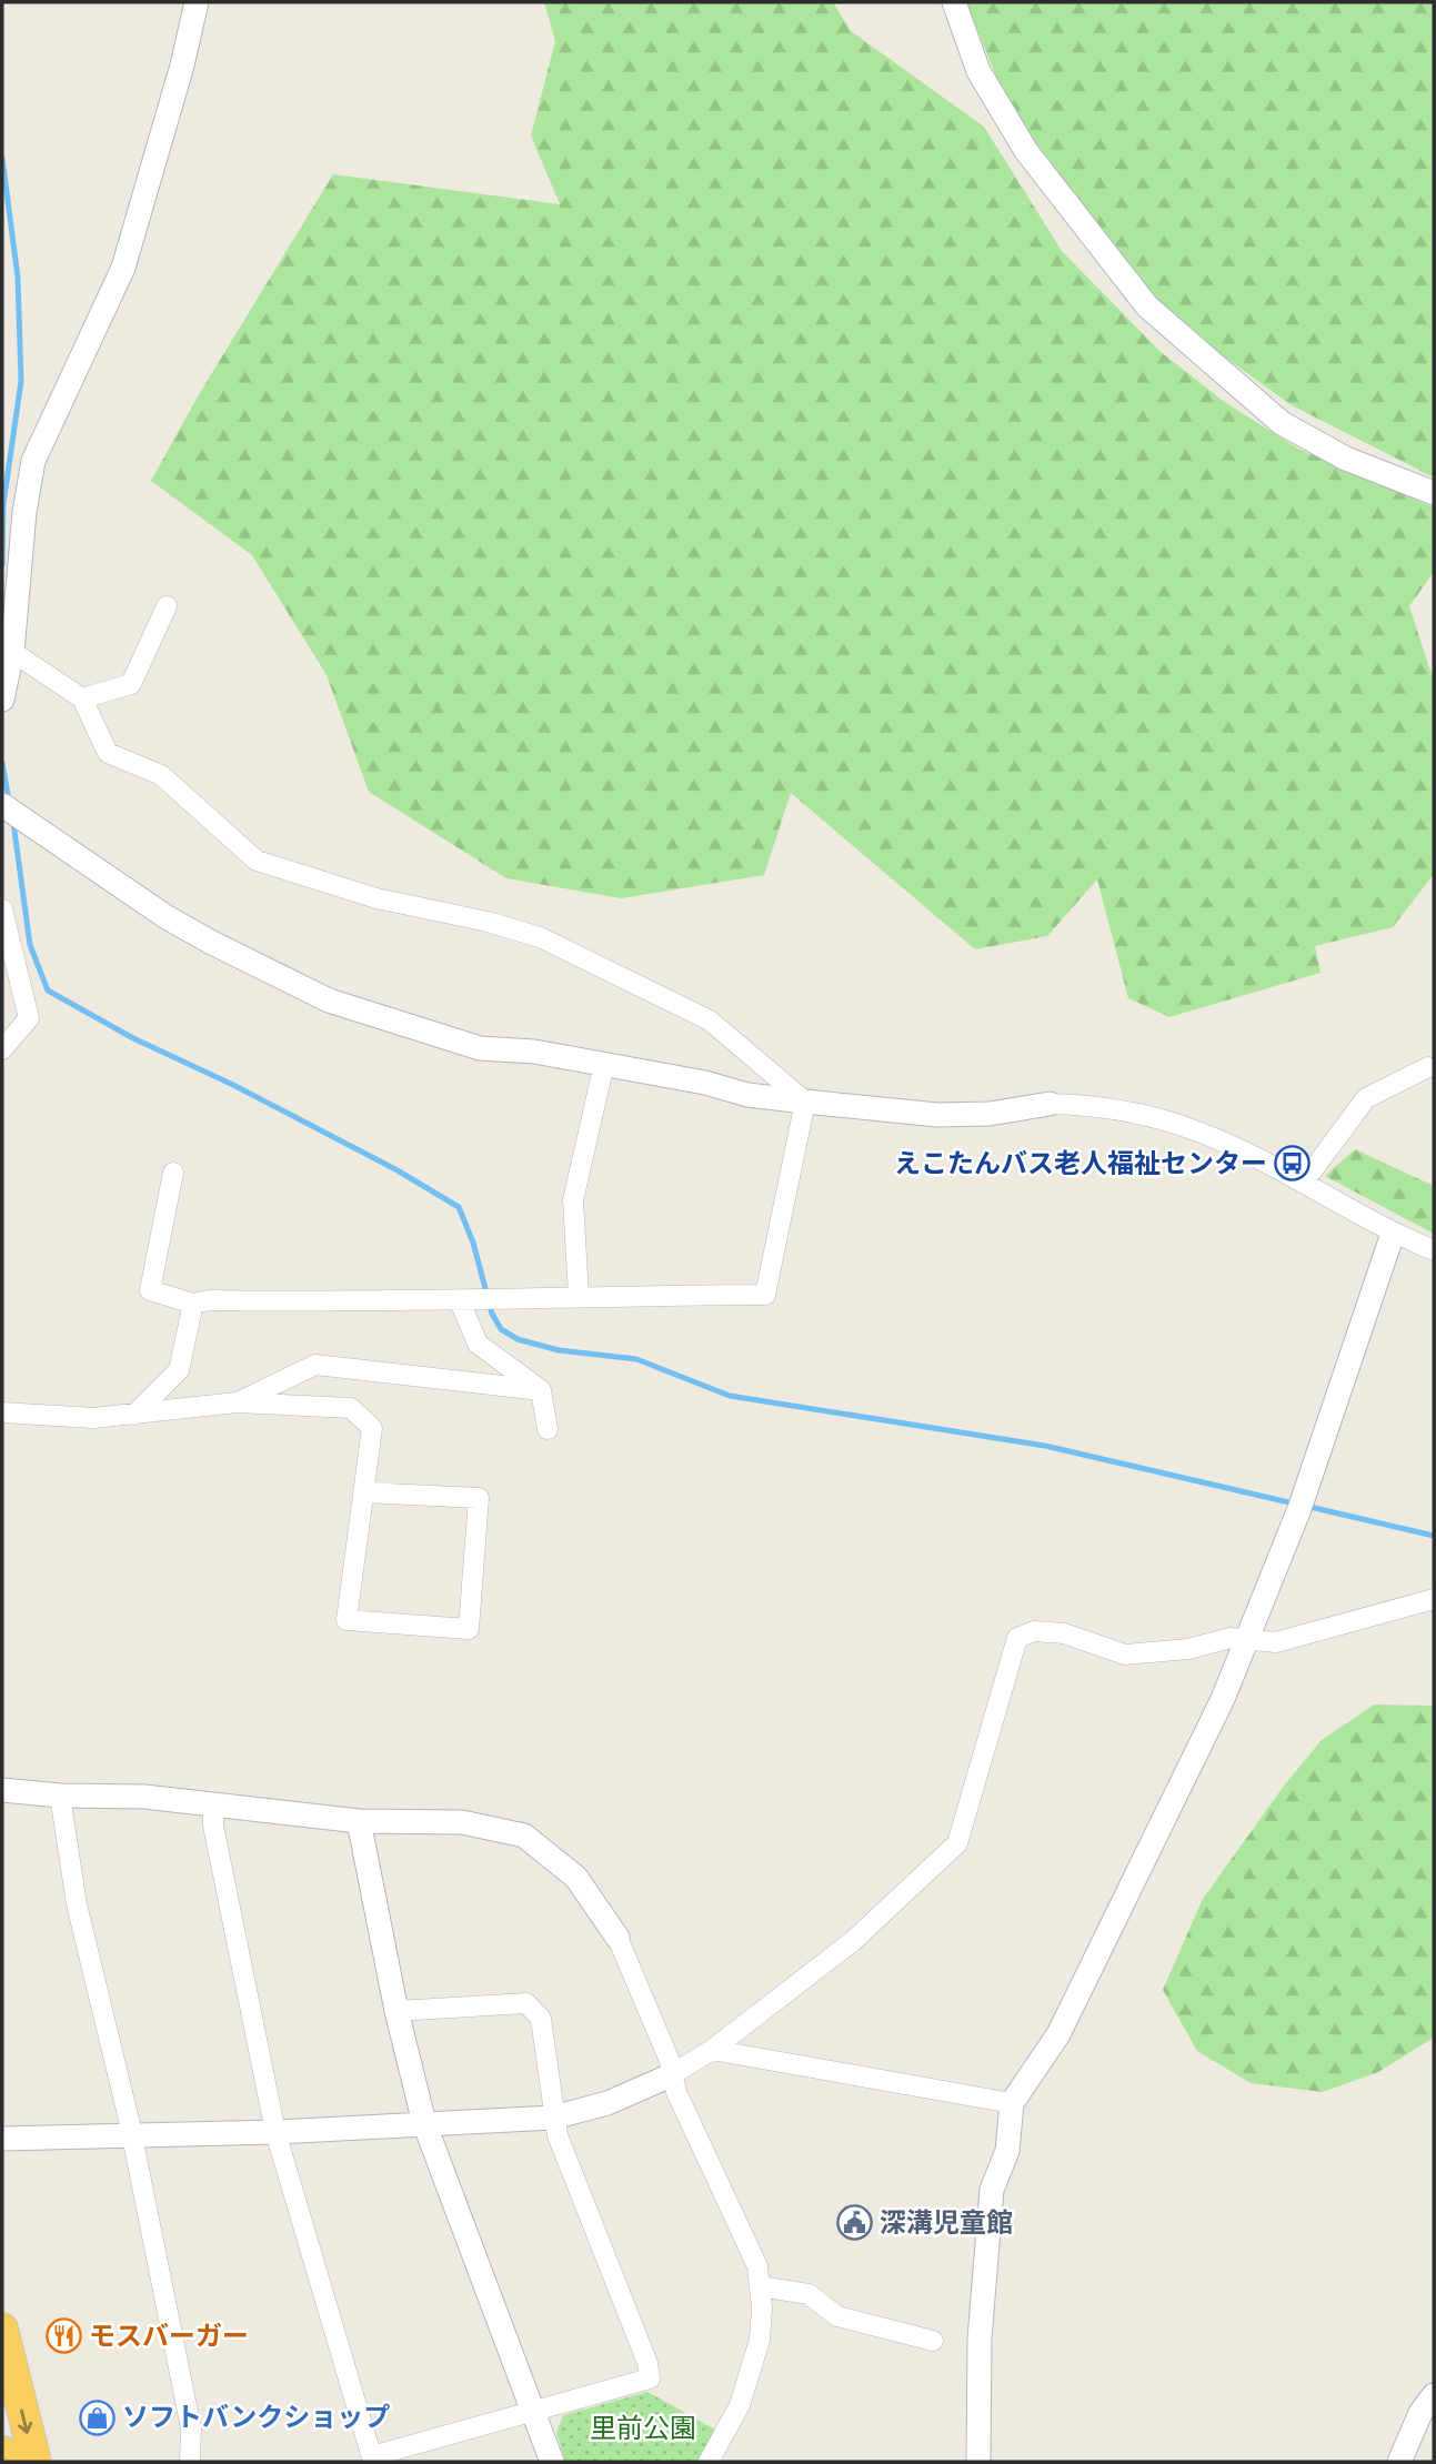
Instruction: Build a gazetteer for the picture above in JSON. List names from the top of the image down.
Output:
{
  "parks": ["里前公園"],
  "places": {
    "bus stop": ["えこたんバス老人福祉センター"],
    "public building": ["深溝児童館"],
    "restaurant": ["モスバーガー"],
    "shop": ["ソフトバンクショップ"]
  }
}
